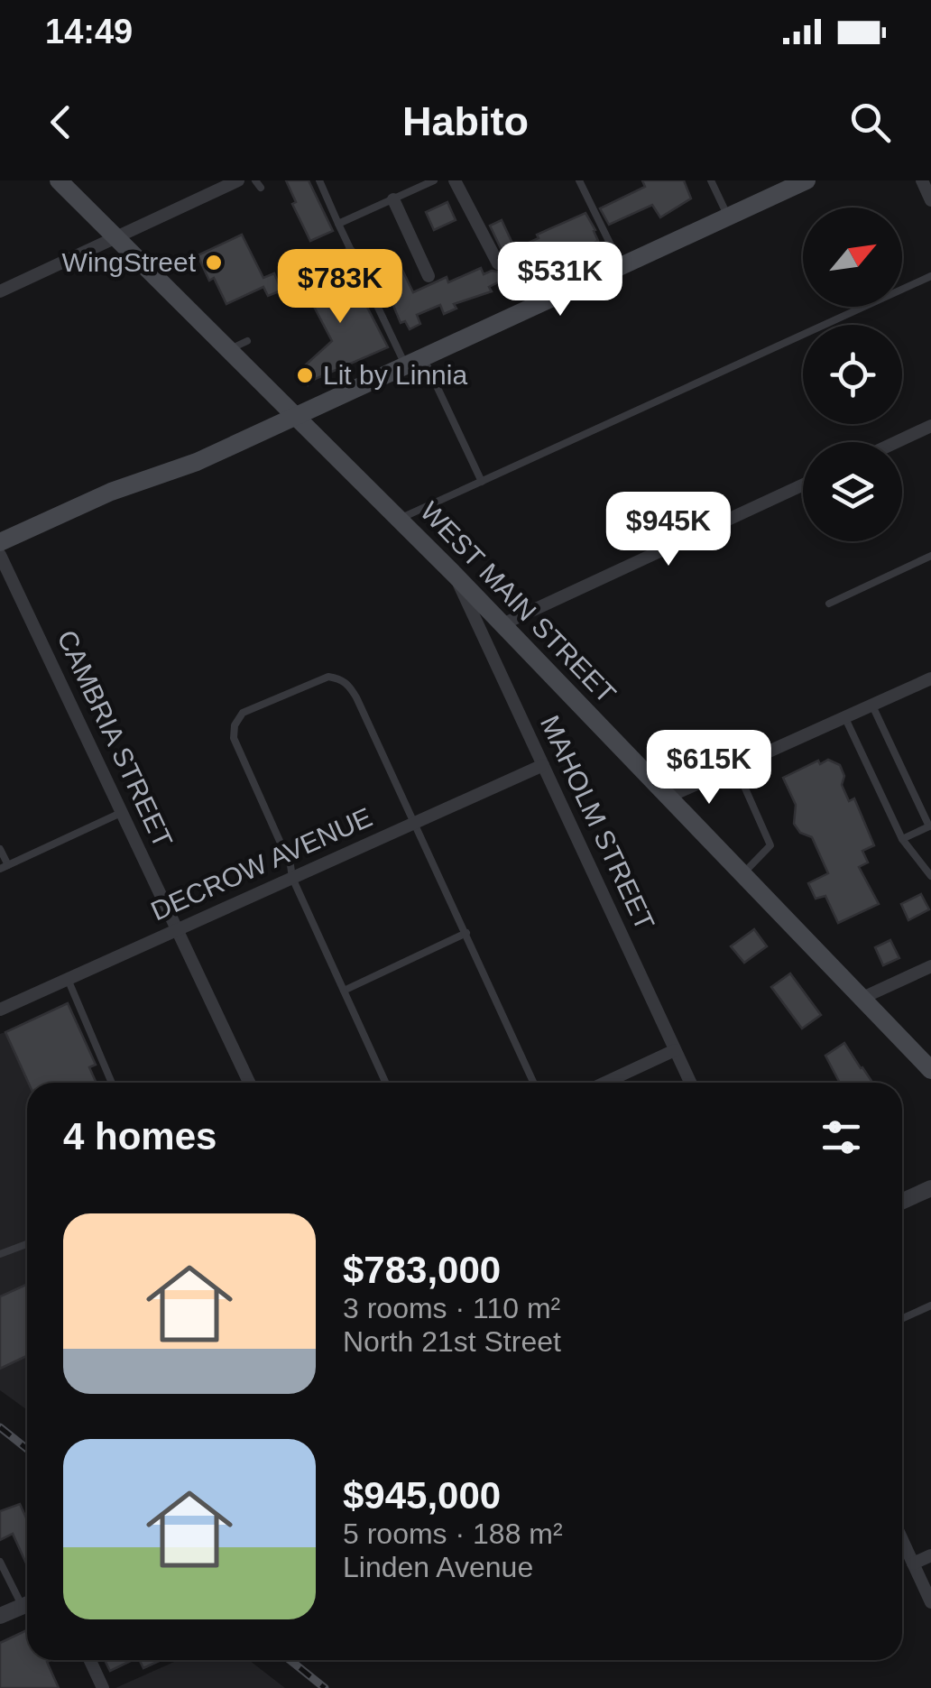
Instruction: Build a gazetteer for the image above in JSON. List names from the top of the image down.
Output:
{
  "streets": {
    "main road": ["WEST MAIN STREET"],
    "street": ["CAMBRIA STREET", "MAHOLM STREET", "DECROW AVENUE"]
  },
  "crossings": [
    ["WEST MAIN STREET", "MAHOLM STREET"],
    ["CAMBRIA STREET", "DECROW AVENUE"],
    ["MAHOLM STREET", "DECROW AVENUE"]
  ],
  "places": ["WingStreet", "Lit by Linnia"],
  "north": "top right",
  "page": {
    "status": "14:49",
    "header": "Habito",
    "price": [
      "$531K",
      "$783K",
      "$945K",
      "$615K"
    ],
    "heading": "4 homes",
    "list": [
      {
        "name": "$783,000",
        "note": "3 rooms · 110 m² · North 21st Street"
      },
      {
        "name": "$945,000",
        "note": "5 rooms · 188 m² · Linden Avenue"
      }
    ]
  }
}
